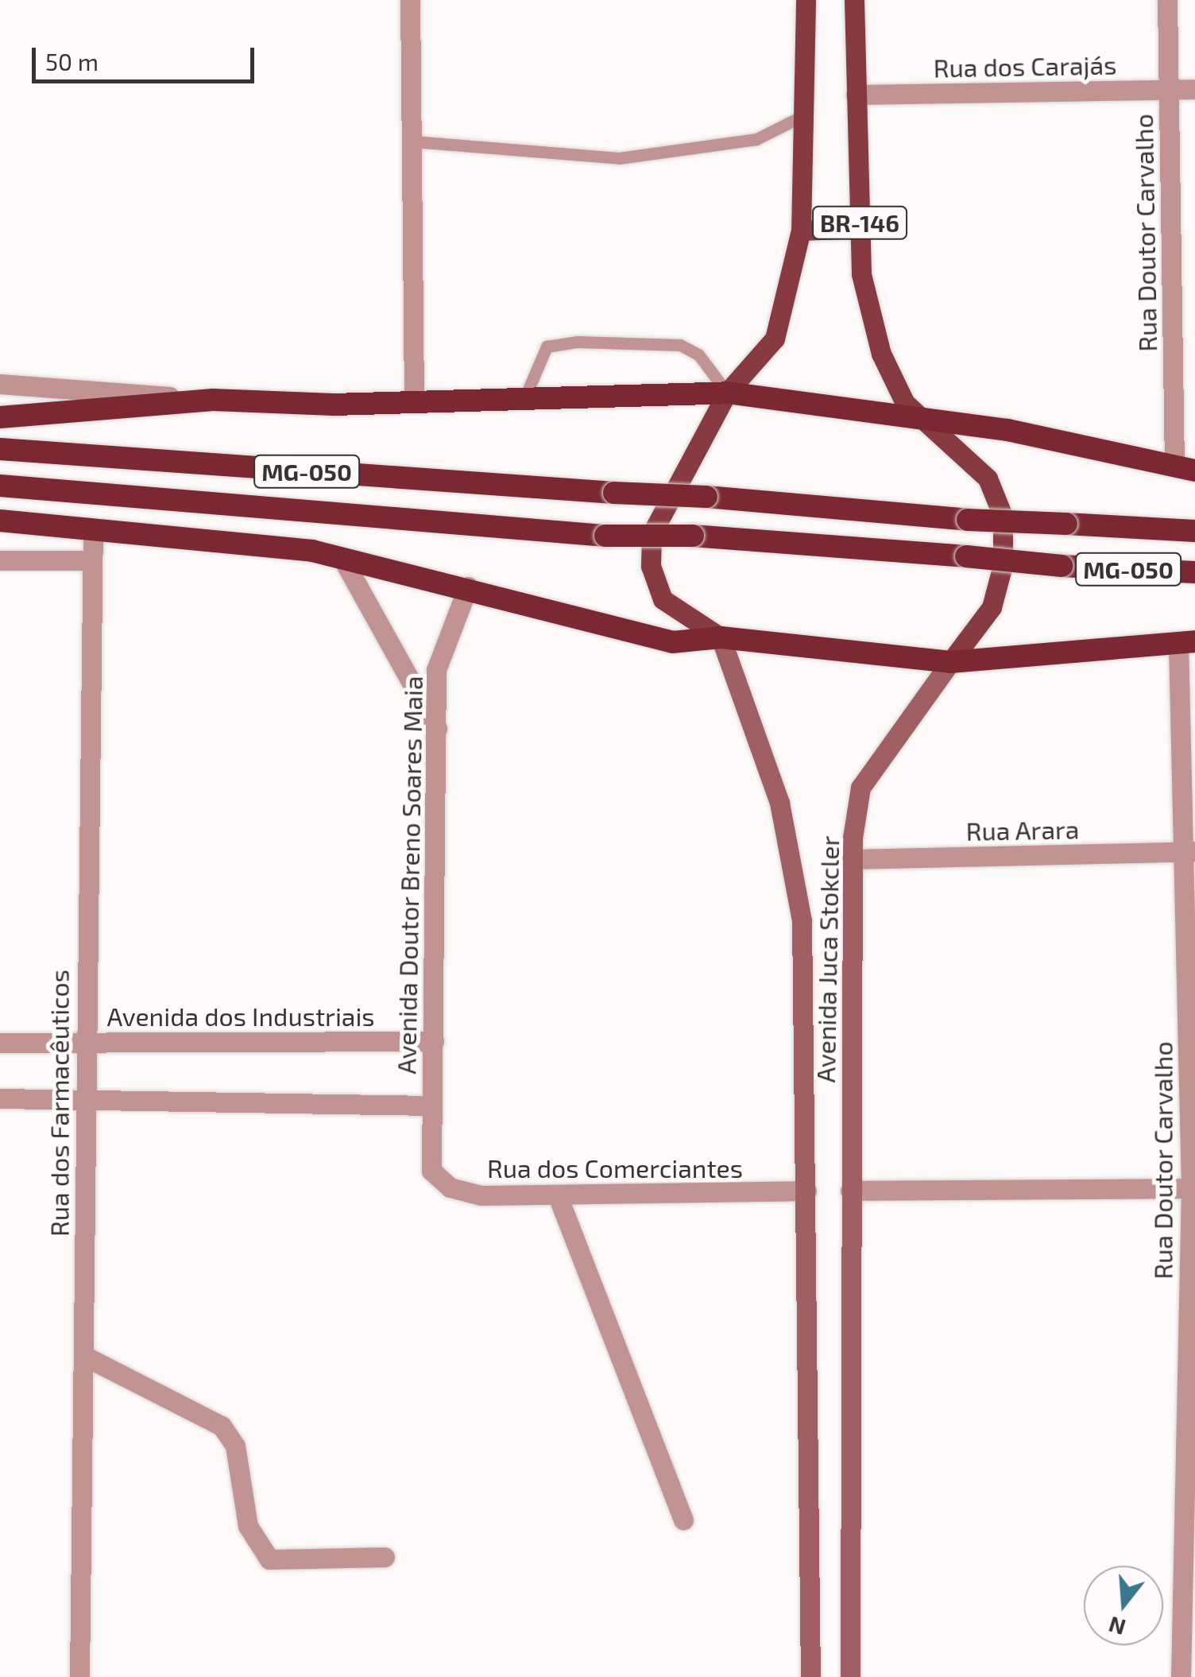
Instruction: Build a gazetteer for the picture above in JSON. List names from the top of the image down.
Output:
{
  "streets": {
    "highway": ["MG-050"],
    "main road": ["BR-146", "Avenida Juca Stokcler"],
    "street": [
      "Rua dos Carajás",
      "Rua Doutor Carvalho",
      "Rua Arara",
      "Avenida Doutor Breno Soares Maia",
      "Avenida dos Industriais",
      "Rua dos Farmacêuticos",
      "Rua dos Comerciantes"
    ]
  },
  "crossings": [
    ["Rua dos Carajás", "Rua Doutor Carvalho"],
    ["Rua dos Carajás", "Avenida Juca Stokcler"],
    ["Rua Doutor Carvalho", "Rua Arara"],
    ["Rua Arara", "Avenida Juca Stokcler"],
    ["Avenida Doutor Breno Soares Maia", "Avenida dos Industriais"],
    ["Avenida Doutor Breno Soares Maia", "Rua dos Comerciantes"],
    ["Avenida Juca Stokcler", "Rua dos Comerciantes"],
    ["Avenida dos Industriais", "Rua dos Farmacêuticos"]
  ],
  "scale_bar": "50 m",
  "north": "bottom"
}
